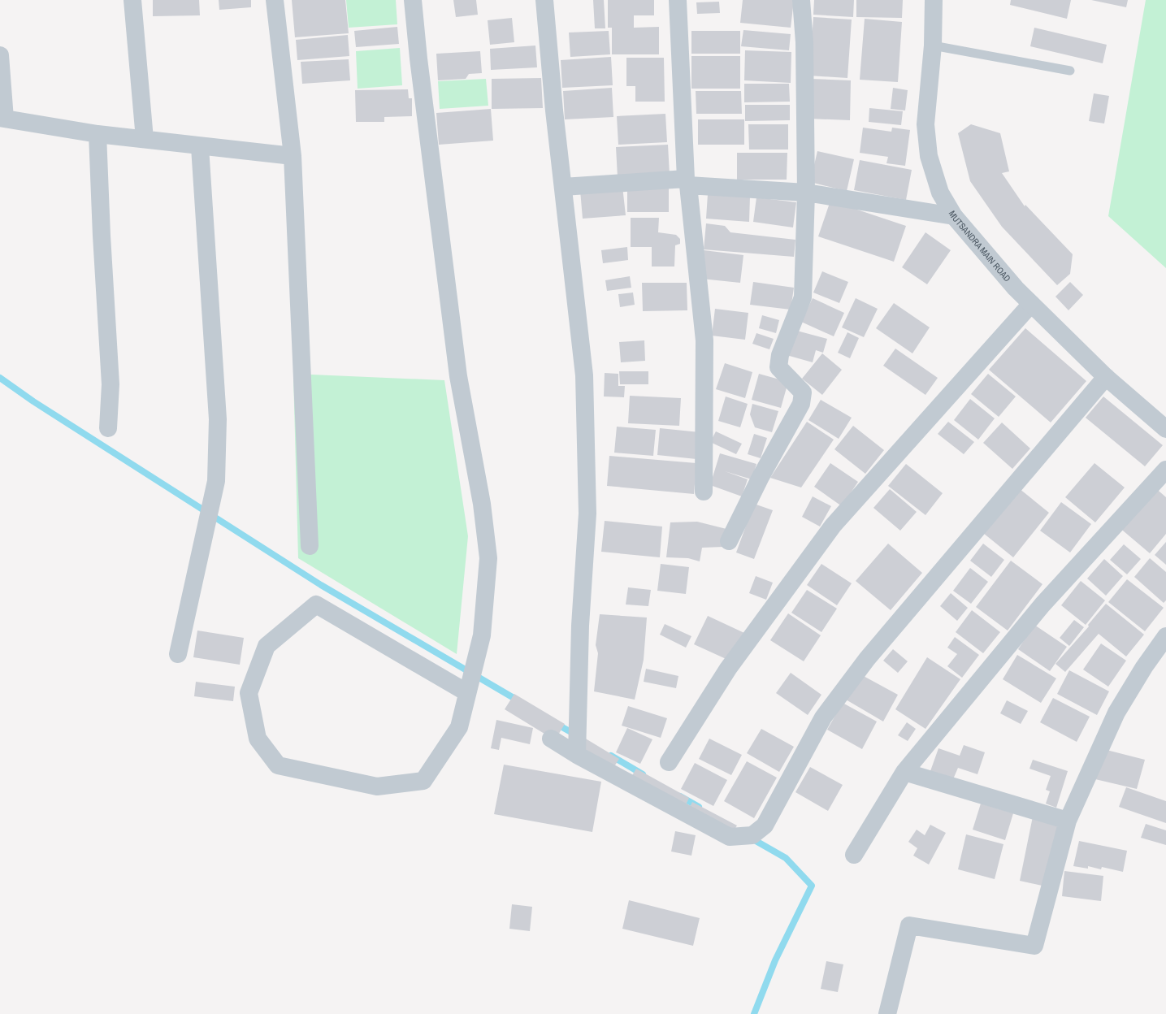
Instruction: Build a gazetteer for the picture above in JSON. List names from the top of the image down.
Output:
{
  "streets": {
    "street": ["MUTSANDRA MAIN ROAD"]
  }
}
